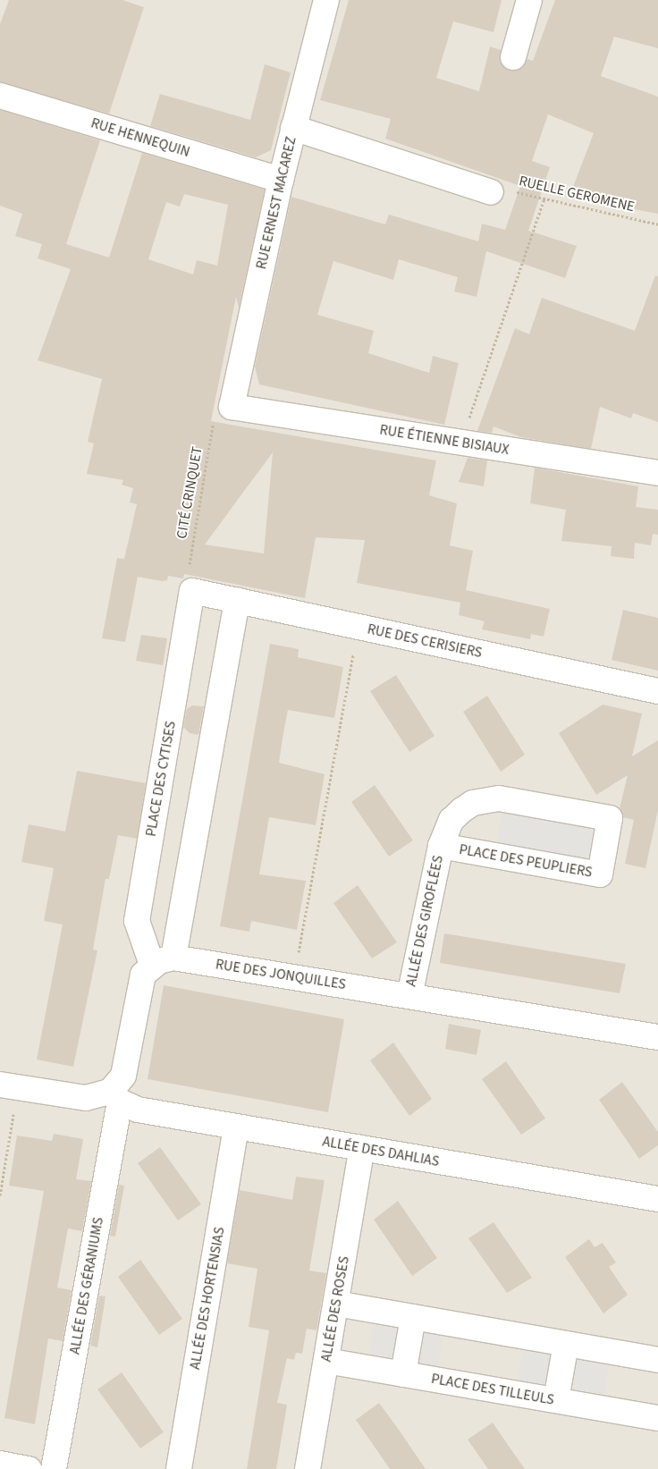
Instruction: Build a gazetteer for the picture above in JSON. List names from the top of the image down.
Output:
{
  "streets": {
    "street": [
      "RUE HENNEQUIN",
      "RUE ERNEST MACAREZ",
      "RUE ÉTIENNE BISIAUX",
      "RUE DES CERISIERS",
      "PLACE DES CYTISES",
      "PLACE DES PEUPLIERS",
      "ALLÉE DES GIROFLÉES",
      "RUE DES JONQUILLES",
      "ALLÉE DES DAHLIAS",
      "ALLÉE DES GÉRANIUMS",
      "ALLÉE DES HORTENSIAS",
      "ALLÉE DES ROSES",
      "PLACE DES TILLEULS"
    ],
    "path": ["RUELLE GEROMENE", "CITÉ CRINQUET"]
  },
  "crossings": [
    ["RUE HENNEQUIN", "RUE ERNEST MACAREZ"],
    ["RUE ERNEST MACAREZ", "RUE ÉTIENNE BISIAUX"],
    ["RUE ERNEST MACAREZ", "CITÉ CRINQUET"],
    ["RUE ÉTIENNE BISIAUX", "CITÉ CRINQUET"],
    ["CITÉ CRINQUET", "RUE DES CERISIERS"],
    ["CITÉ CRINQUET", "PLACE DES CYTISES"],
    ["RUE DES CERISIERS", "PLACE DES CYTISES"],
    ["PLACE DES CYTISES", "RUE DES JONQUILLES"],
    ["PLACE DES PEUPLIERS", "ALLÉE DES GIROFLÉES"],
    ["ALLÉE DES GIROFLÉES", "RUE DES JONQUILLES"],
    ["ALLÉE DES DAHLIAS", "ALLÉE DES GÉRANIUMS"],
    ["ALLÉE DES DAHLIAS", "ALLÉE DES HORTENSIAS"],
    ["ALLÉE DES DAHLIAS", "ALLÉE DES ROSES"],
    ["ALLÉE DES ROSES", "PLACE DES TILLEULS"]
  ]
}
